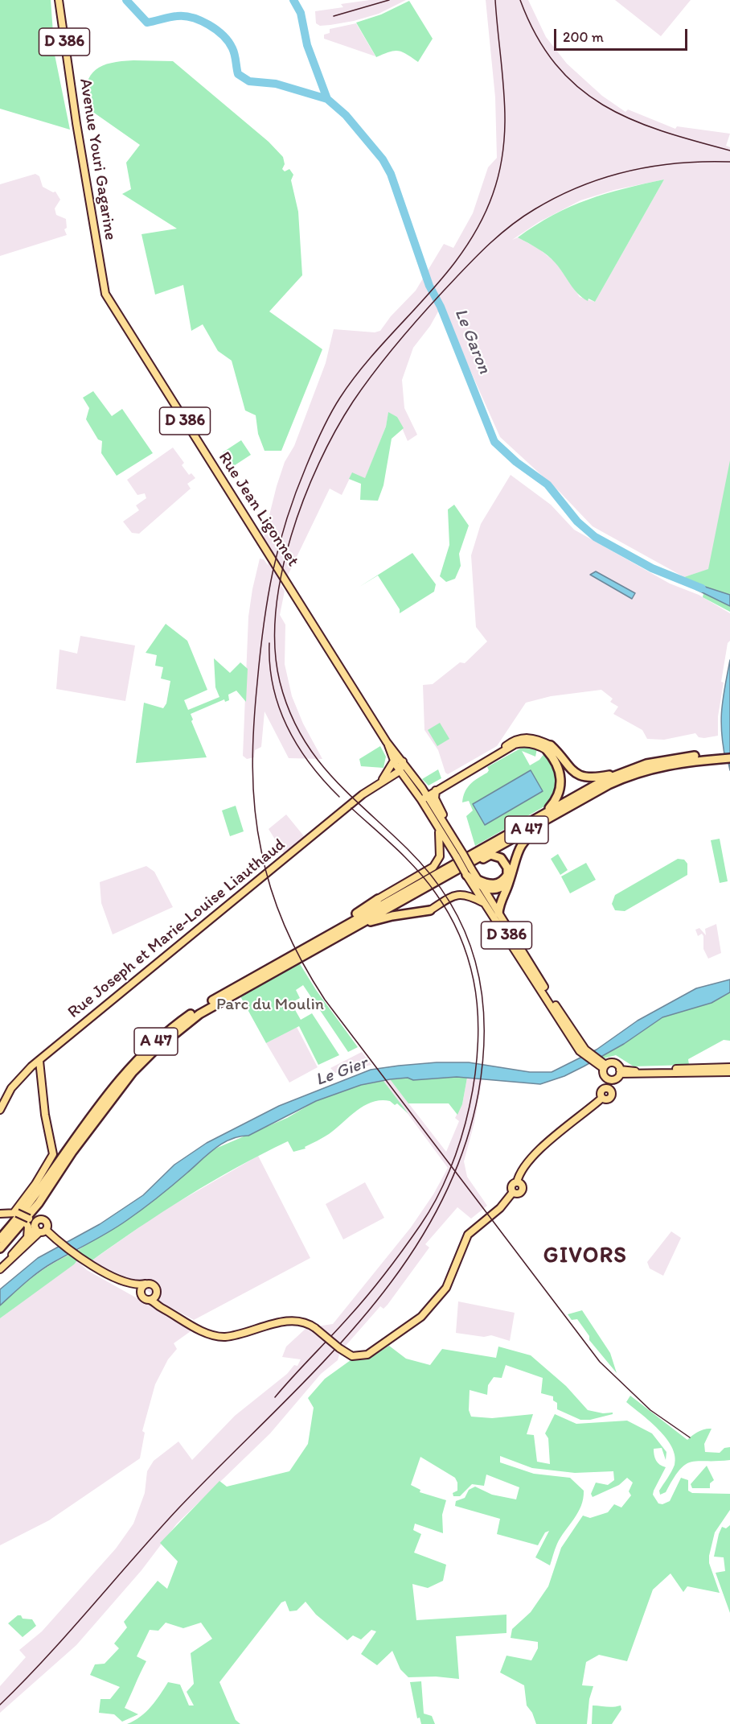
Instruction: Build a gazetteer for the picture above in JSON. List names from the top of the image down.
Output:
{
  "streets": {
    "highway": ["A 47"],
    "main road": [
      "D 386",
      "Avenue Youri Gagarine",
      "Rue Jean Ligonnet",
      "Rue Joseph et Marie-Louise Liauthaud"
    ]
  },
  "crossings": [
    ["D 386", "Rue Jean Ligonnet"],
    ["Avenue Youri Gagarine", "Rue Jean Ligonnet"],
    ["Rue Jean Ligonnet", "Rue Joseph et Marie-Louise Liauthaud"]
  ],
  "districts": ["GIVORS"],
  "water": ["Le Garon", "Le Gier"],
  "parks": ["Parc du Moulin"],
  "scale_bar": "200 m"
}
